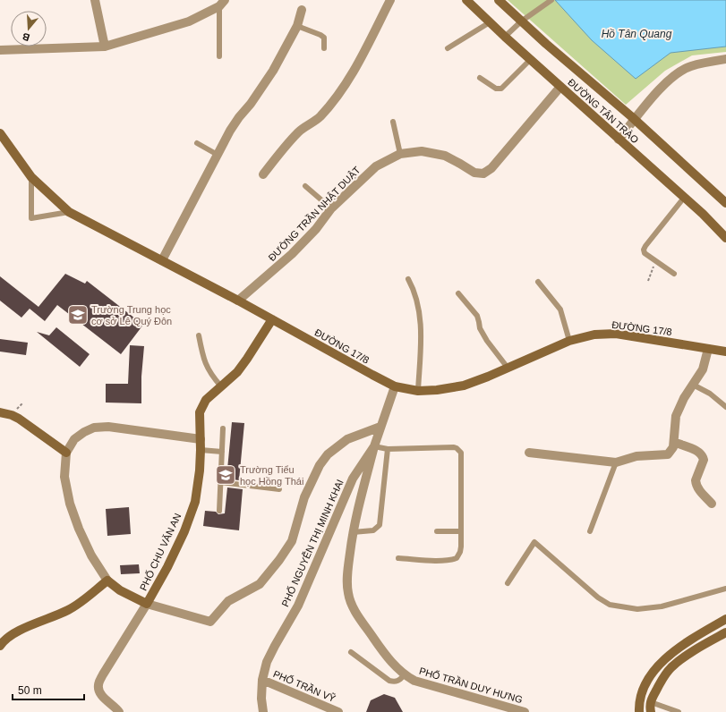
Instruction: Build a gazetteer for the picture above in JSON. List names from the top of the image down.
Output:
{
  "streets": {
    "street": [
      "ĐƯỜNG TÂN TRÀO",
      "ĐƯỜNG TRẦN NHẬT DUẬT",
      "ĐƯỜNG 17/8",
      "PHỐ NGUYỄN THỊ MINH KHAI",
      "PHỐ CHU VĂN AN",
      "PHỐ TRẦN DUY HƯNG",
      "PHỐ TRẦN VỸ"
    ]
  },
  "crossings": [
    ["ĐƯỜNG TÂN TRÀO", "ĐƯỜNG TRẦN NHẬT DUẬT"],
    ["ĐƯỜNG TRẦN NHẬT DUẬT", "ĐƯỜNG 17/8"],
    ["ĐƯỜNG 17/8", "PHỐ NGUYỄN THỊ MINH KHAI"],
    ["ĐƯỜNG 17/8", "PHỐ CHU VĂN AN"],
    ["PHỐ NGUYỄN THỊ MINH KHAI", "PHỐ TRẦN DUY HƯNG"],
    ["PHỐ NGUYỄN THỊ MINH KHAI", "PHỐ TRẦN VỸ"]
  ],
  "water": ["Hồ Tân Quang"],
  "places": {
    "school or university": ["Trường Trung học cơ sở Lê Quý Đôn", "Trường Tiểu học Hồng Thái"]
  },
  "scale_bar": "50 m",
  "north": "bottom"
}
